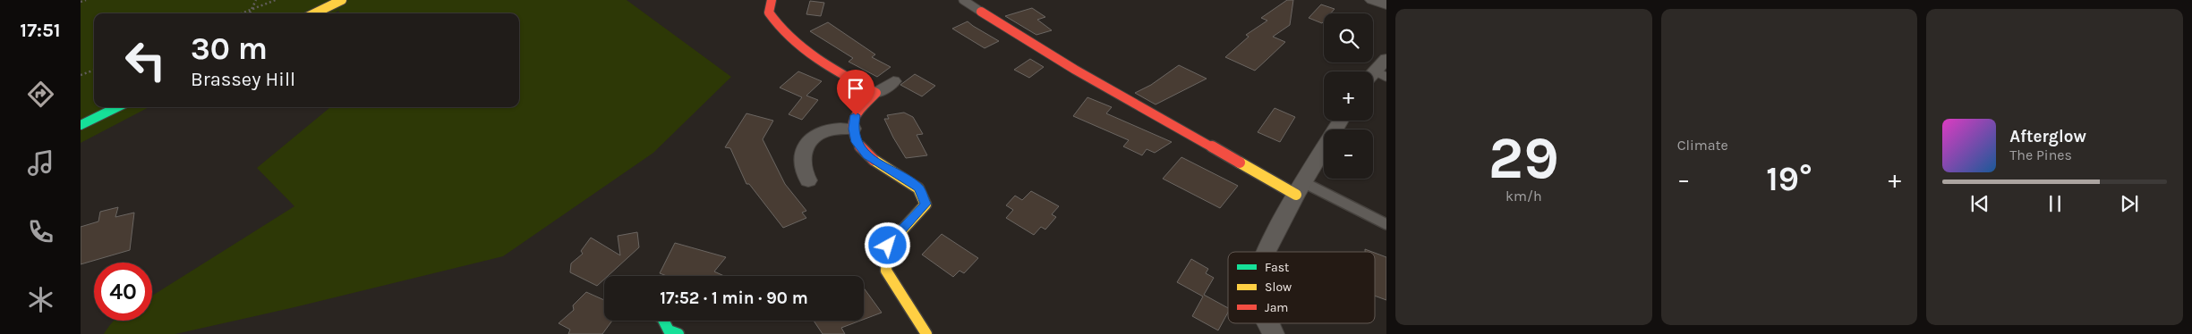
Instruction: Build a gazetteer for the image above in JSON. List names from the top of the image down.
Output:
{
  "legend": ["Fast", "Slow", "Jam"],
  "page": {
    "tabs": "17:51",
    "tile": [
      ["29", "km/h"],
      "Climate"
    ],
    "map_buttons": ["+", "−"],
    "turn": ["30 m", "Brassey Hill"],
    "song": ["Afterglow", "The Pines"],
    "heat": ["−", "19°", "+"],
    "limit": "40",
    "trip": "17:52 · 1 min · 90 m"
  }
}
